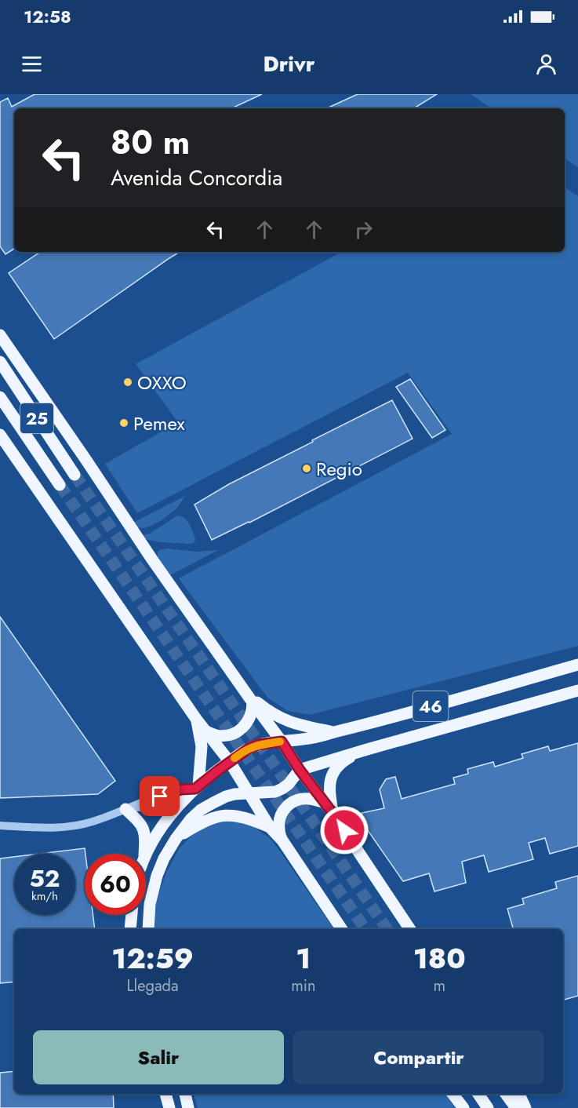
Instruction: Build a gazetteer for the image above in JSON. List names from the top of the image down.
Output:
{
  "streets": {
    "main road": ["25", "46"]
  },
  "places": ["OXXO", "Pemex", "Regio"],
  "page": {
    "status": "12:58",
    "header": "Drivr",
    "turn": ["80 m", "Avenida Concordia"],
    "speed": "52 km/h",
    "limit": "60",
    "eta": [
      "12:59",
      "Llegada",
      "1",
      "min",
      "180",
      "m"
    ],
    "buttons": ["Salir", "Compartir"]
  }
}
